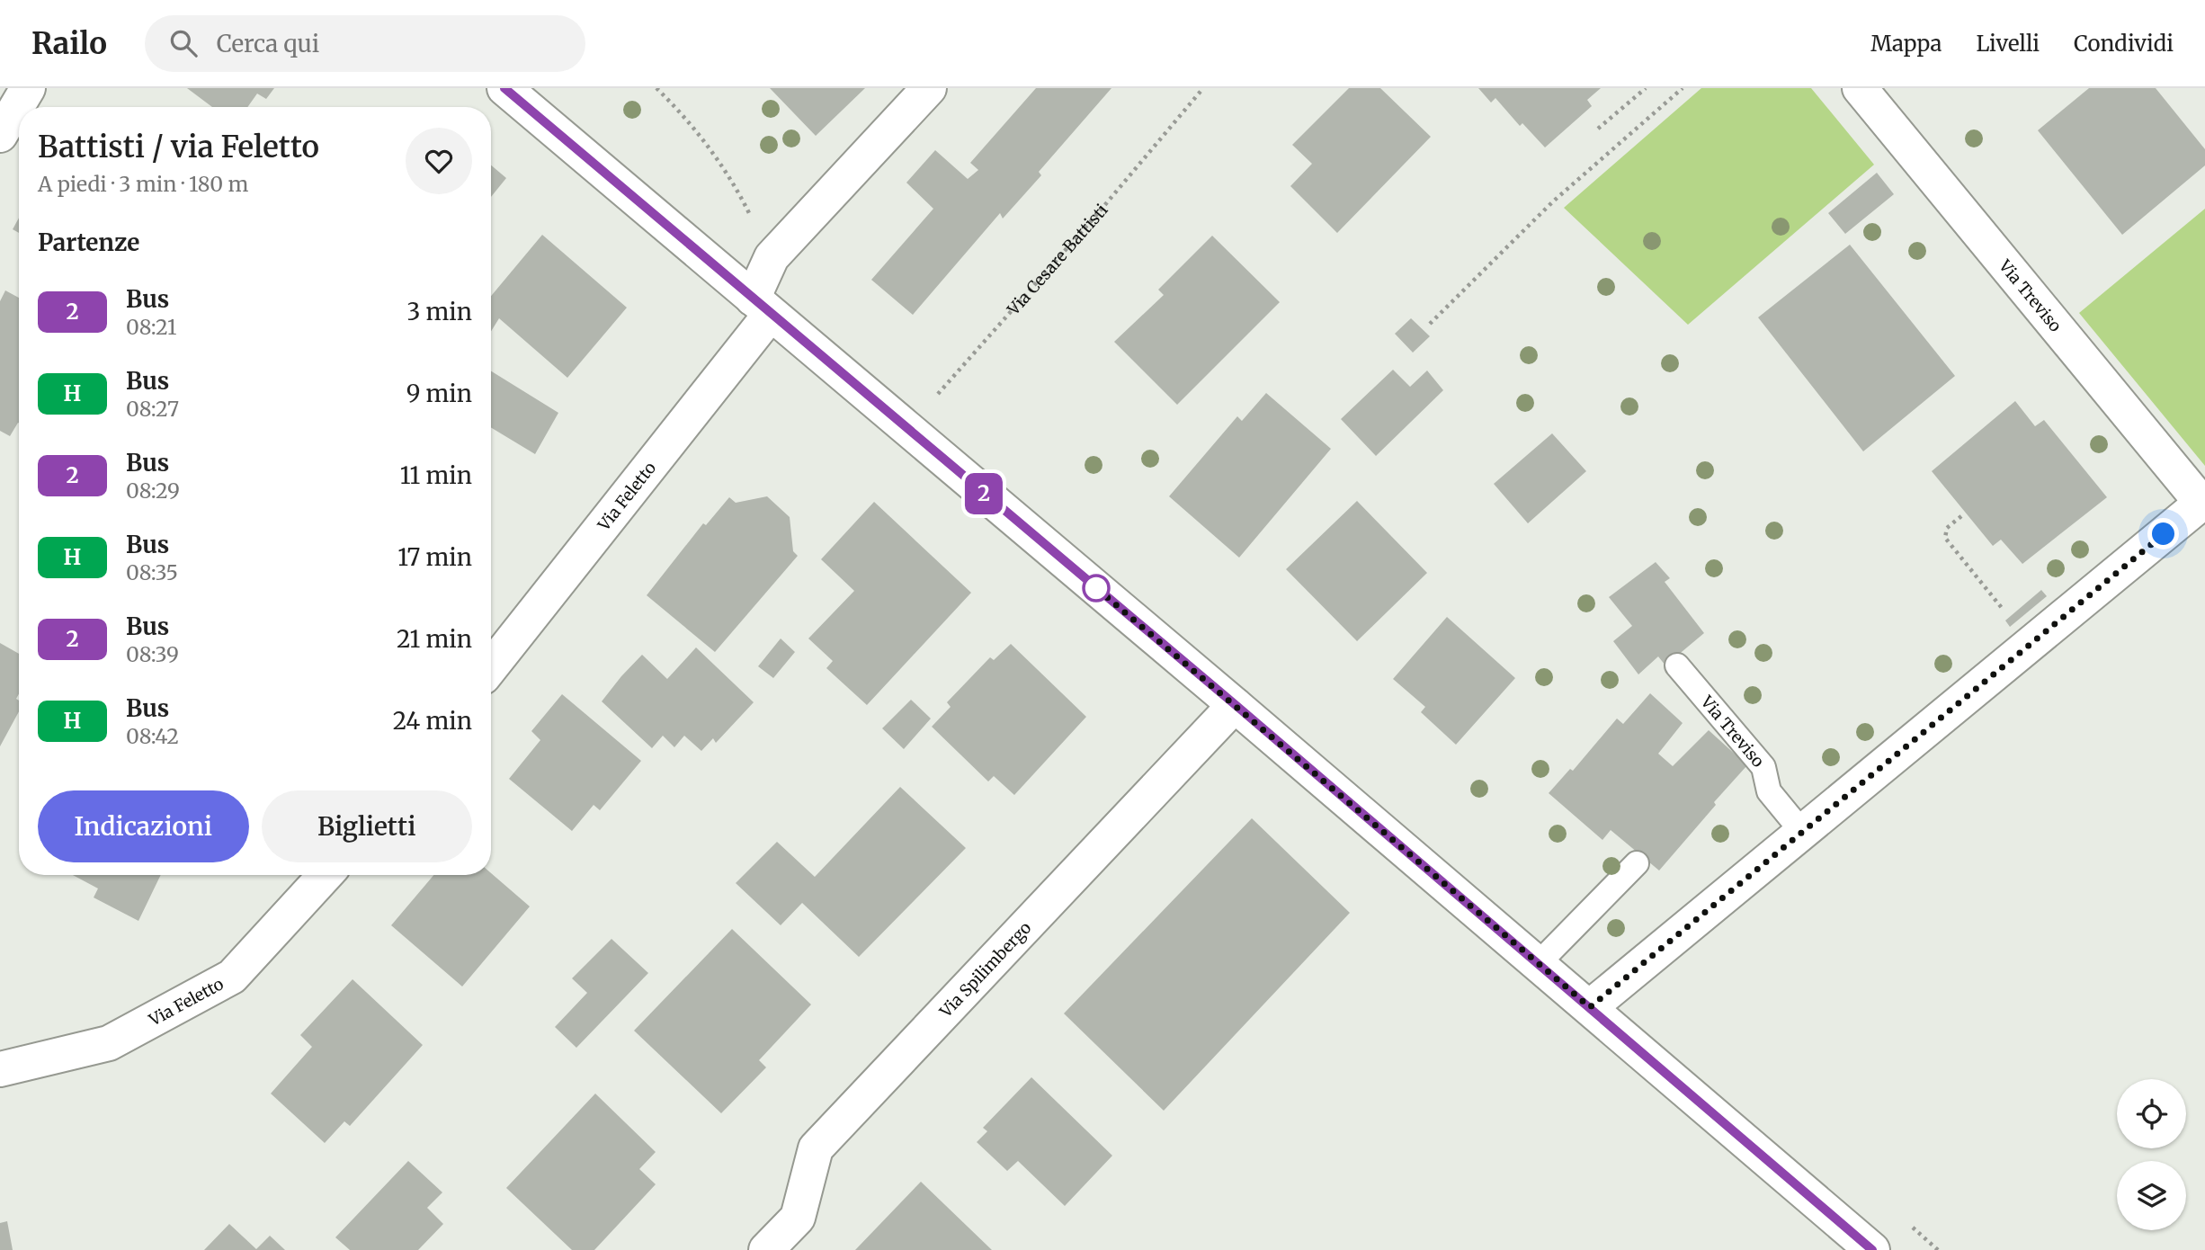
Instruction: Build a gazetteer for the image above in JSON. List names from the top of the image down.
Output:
{
  "streets": {
    "street": ["Via Treviso", "Via Feletto", "Via Spilimbergo"],
    "path": ["Via Cesare Battisti"]
  },
  "lines": ["bus line 2"],
  "page": {
    "header": "Railo",
    "search": "Cerca qui",
    "nav": ["Mappa", "Livelli", "Condividi"],
    "on_map": "2",
    "heading": [
      ["Battisti / via Feletto", "A piedi · 3 min · 180 m"],
      "Partenze"
    ],
    "list": [
      {
        "mark": "2",
        "name": "Bus",
        "note": "08:21",
        "value": "3 min"
      },
      {
        "mark": "H",
        "name": "Bus",
        "note": "08:27",
        "value": "9 min"
      },
      {
        "mark": "2",
        "name": "Bus",
        "note": "08:29",
        "value": "11 min"
      },
      {
        "mark": "H",
        "name": "Bus",
        "note": "08:35",
        "value": "17 min"
      },
      {
        "mark": "2",
        "name": "Bus",
        "note": "08:39",
        "value": "21 min"
      },
      {
        "mark": "H",
        "name": "Bus",
        "note": "08:42",
        "value": "24 min"
      }
    ],
    "buttons": ["Indicazioni", "Biglietti"]
  }
}
